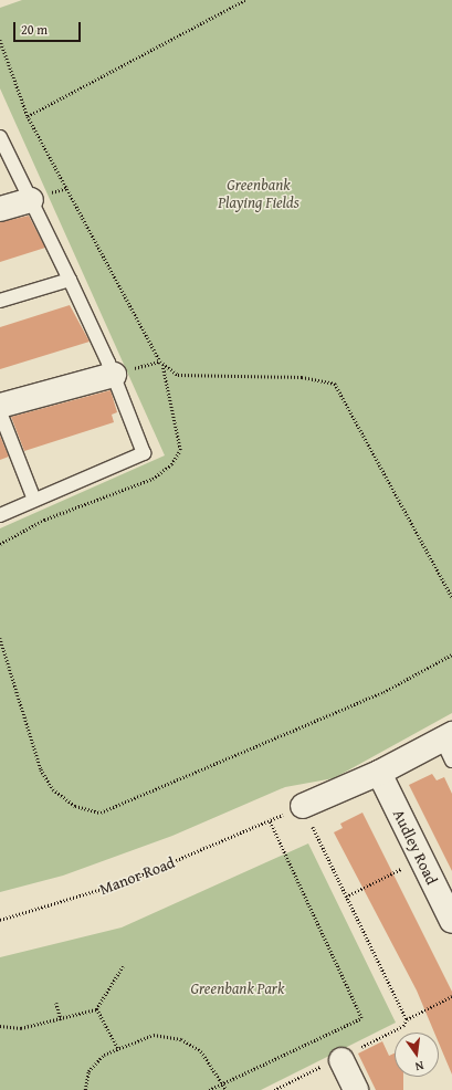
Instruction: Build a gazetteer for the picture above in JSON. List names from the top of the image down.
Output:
{
  "streets": {
    "street": ["Audley Road"],
    "path": ["Manor Road"]
  },
  "parks": ["Greenbank Playing Fields", "Greenbank Park"],
  "scale_bar": "20 m",
  "north": "bottom"
}
